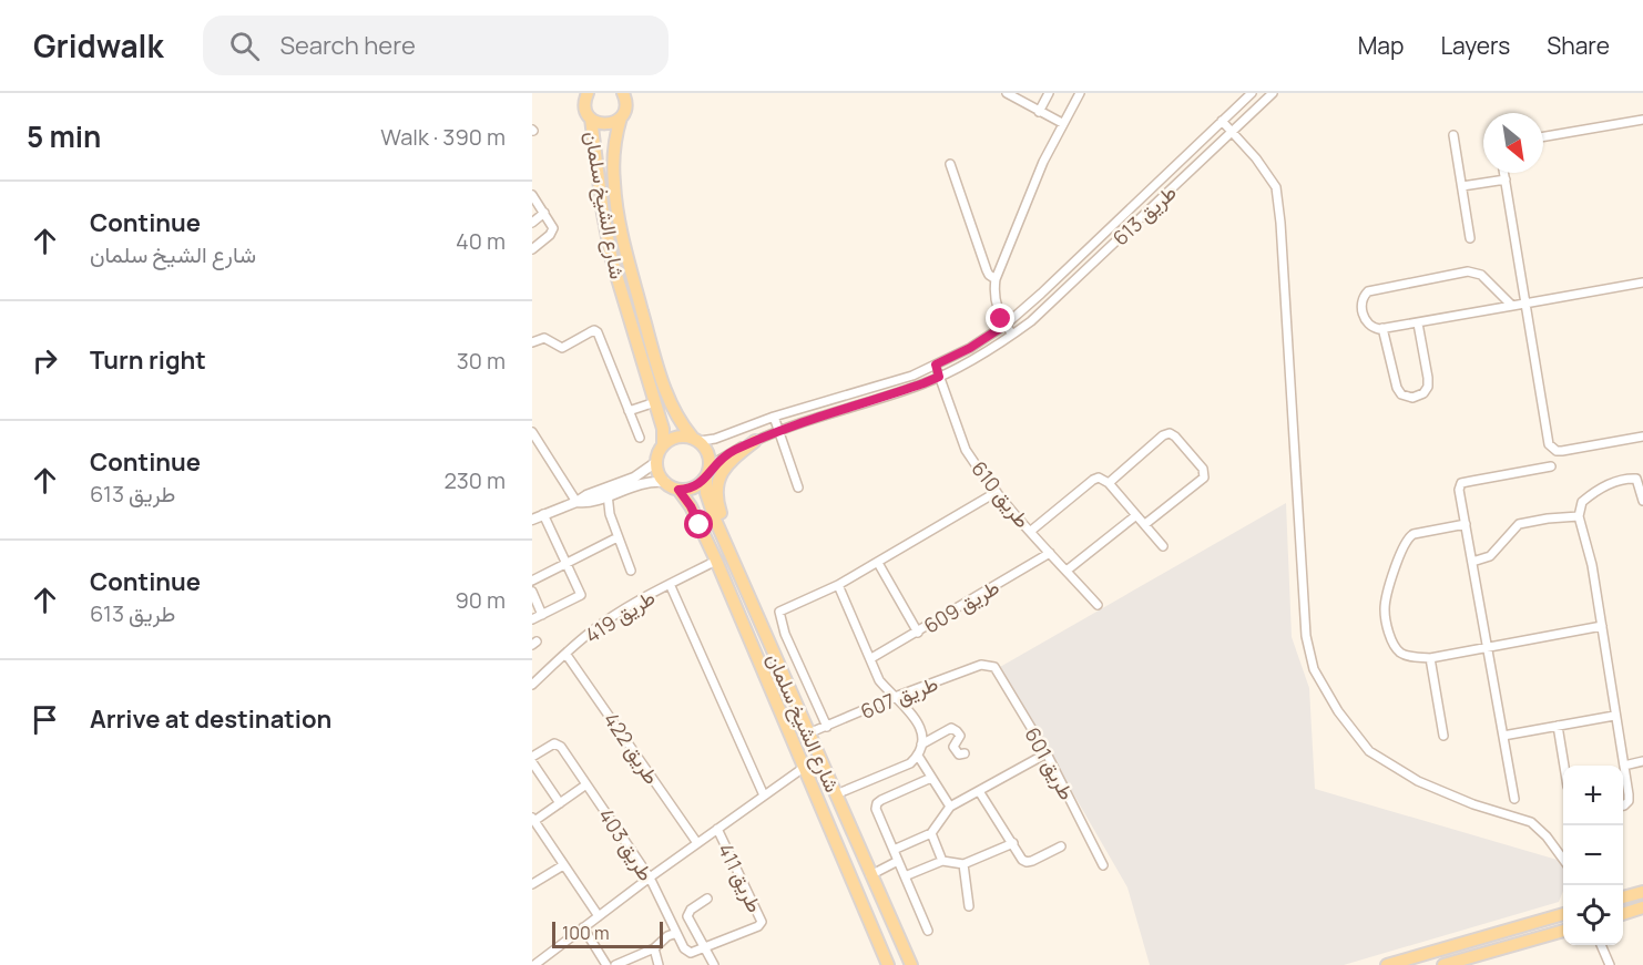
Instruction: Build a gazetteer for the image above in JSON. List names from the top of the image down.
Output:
{
  "streets": {
    "main road": ["شارع الشيخ سلمان"],
    "street": [
      "طريق 613",
      "طريق 610",
      "طريق 609",
      "طريق 419",
      "طريق 607",
      "طريق 422",
      "طريق 601",
      "طريق 403",
      "طريق 411"
    ]
  },
  "crossings": [
    ["شارع الشيخ سلمان", "طريق 613"],
    ["شارع الشيخ سلمان", "طريق 419"],
    ["شارع الشيخ سلمان", "طريق 607"],
    ["شارع الشيخ سلمان", "طريق 411"],
    ["طريق 613", "طريق 610"],
    ["طريق 610", "طريق 609"],
    ["طريق 419", "طريق 422"],
    ["طريق 607", "طريق 601"],
    ["طريق 422", "طريق 411"],
    ["طريق 403", "طريق 411"]
  ],
  "scale_bar": "100 m",
  "north": "bottom right",
  "page": {
    "header": "Gridwalk",
    "search": "Search here",
    "nav": ["Map", "Layers", "Share"],
    "heading": ["5 min", "Walk · 390 m"],
    "list": [
      ["Continue", "شارع الشيخ سلمان", "40 m"],
      ["Turn right", "30 m"],
      ["Continue", "طريق 613", "230 m"],
      ["Continue", "طريق 613", "90 m"],
      "Arrive at destination"
    ],
    "map_buttons": ["+", "−"],
    "scale": "100 m"
  }
}
